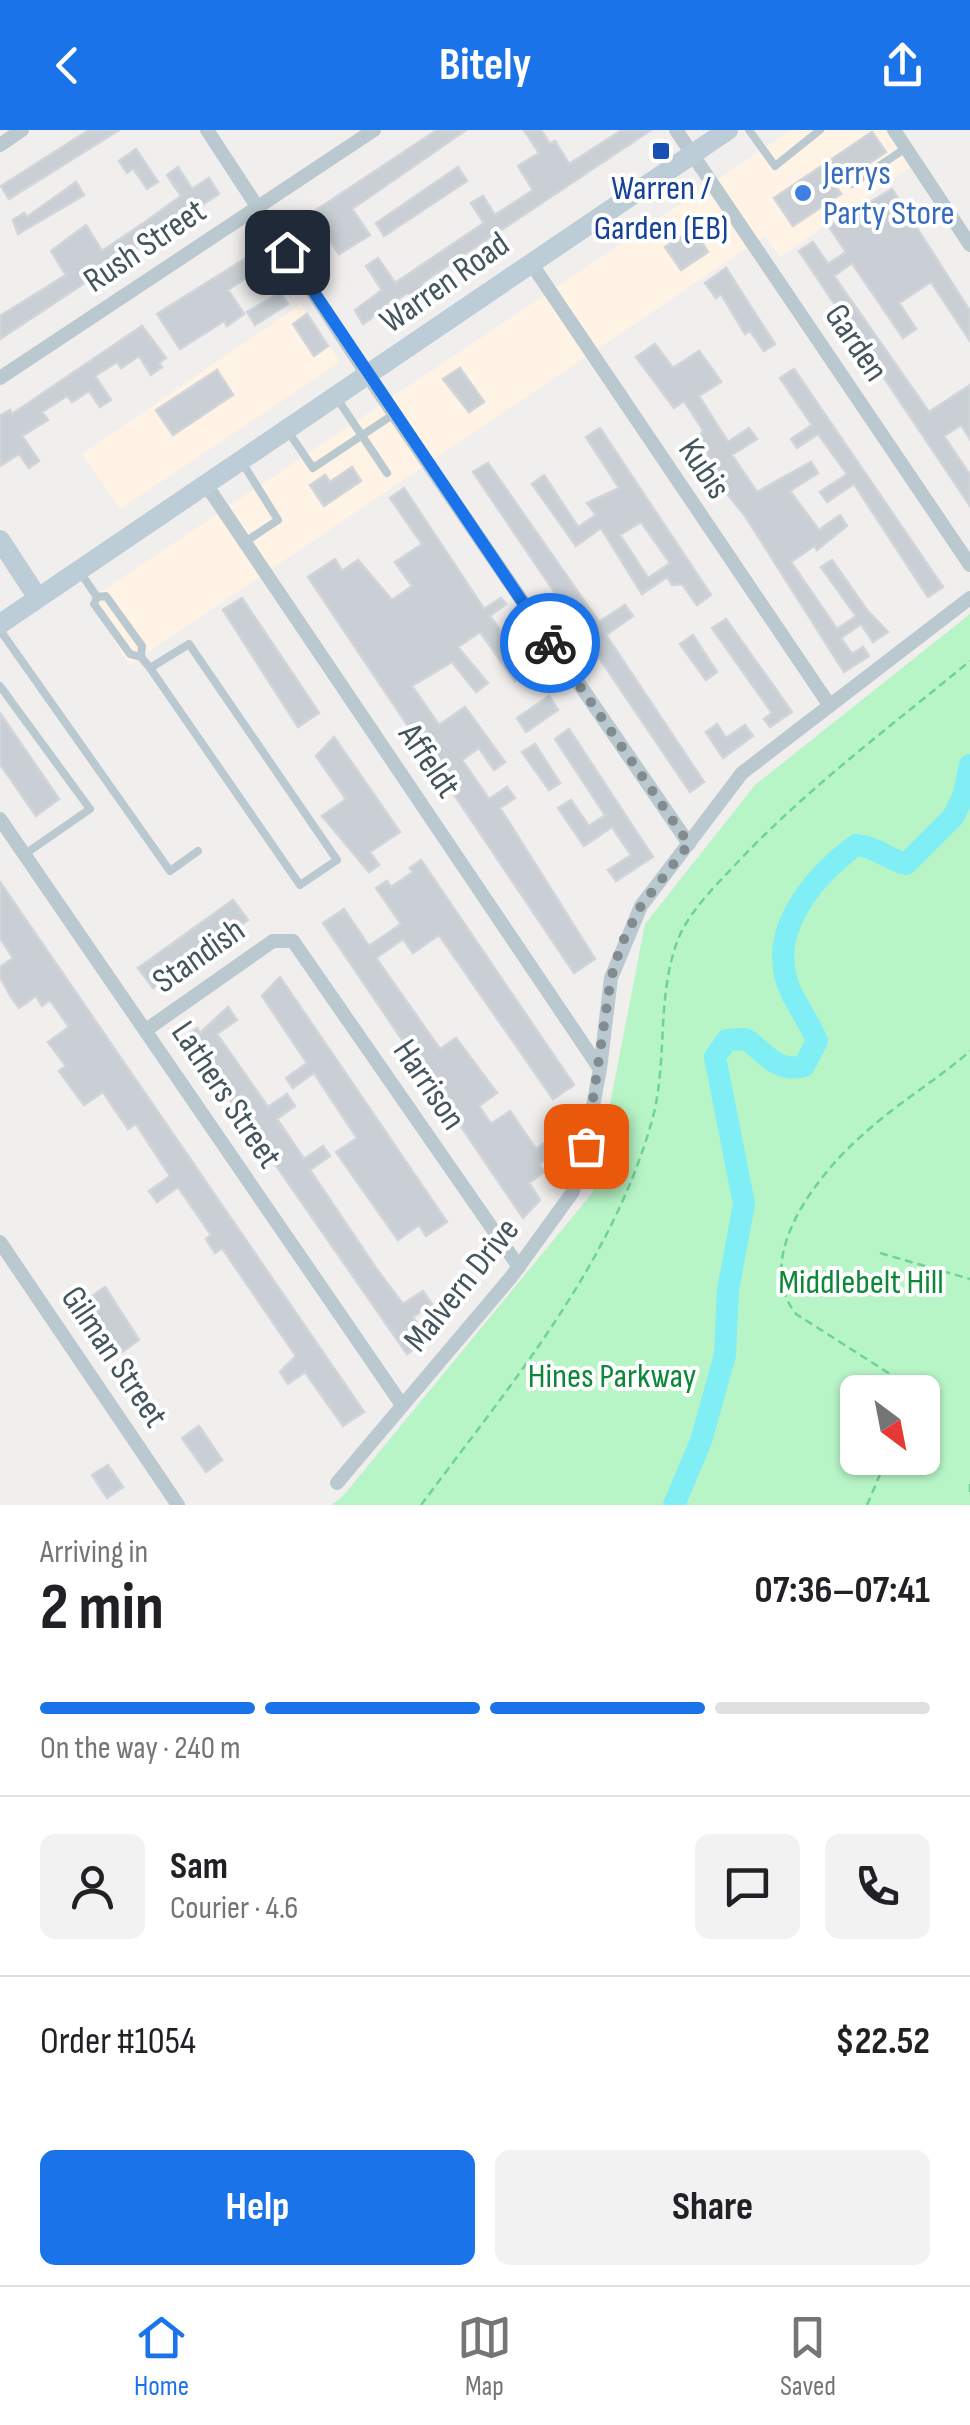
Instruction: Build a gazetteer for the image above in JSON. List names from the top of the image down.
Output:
{
  "streets": {
    "main road": ["Warren Road"],
    "street": [
      "Rush Street",
      "Garden",
      "Kubis",
      "Affeldt",
      "Standish",
      "Harrison",
      "Lathers Street",
      "Malvern Drive",
      "Gilman Street"
    ]
  },
  "crossings": [
    ["Warren Road", "Garden"],
    ["Warren Road", "Kubis"],
    ["Warren Road", "Affeldt"],
    ["Kubis", "Malvern Drive"],
    ["Affeldt", "Malvern Drive"],
    ["Standish", "Harrison"],
    ["Standish", "Lathers Street"],
    ["Harrison", "Malvern Drive"],
    ["Lathers Street", "Malvern Drive"]
  ],
  "parks": ["Middlebelt Hill", "Hines Parkway"],
  "places": {
    "transit": ["Warren / Garden (EB)"],
    "other": ["Jerrys Party Store"]
  },
  "north": "bottom right",
  "page": {
    "header": "Bitely",
    "heading": ["2 min", "Arriving in", "07:36–07:41"],
    "panel": [
      "Sam",
      "Courier · 4.6",
      "Order #1054",
      "$22.52"
    ],
    "bar": "On the way · 240 m",
    "buttons": ["Help", "Share"],
    "tabs": ["Home", "Map", "Saved"]
  }
}
